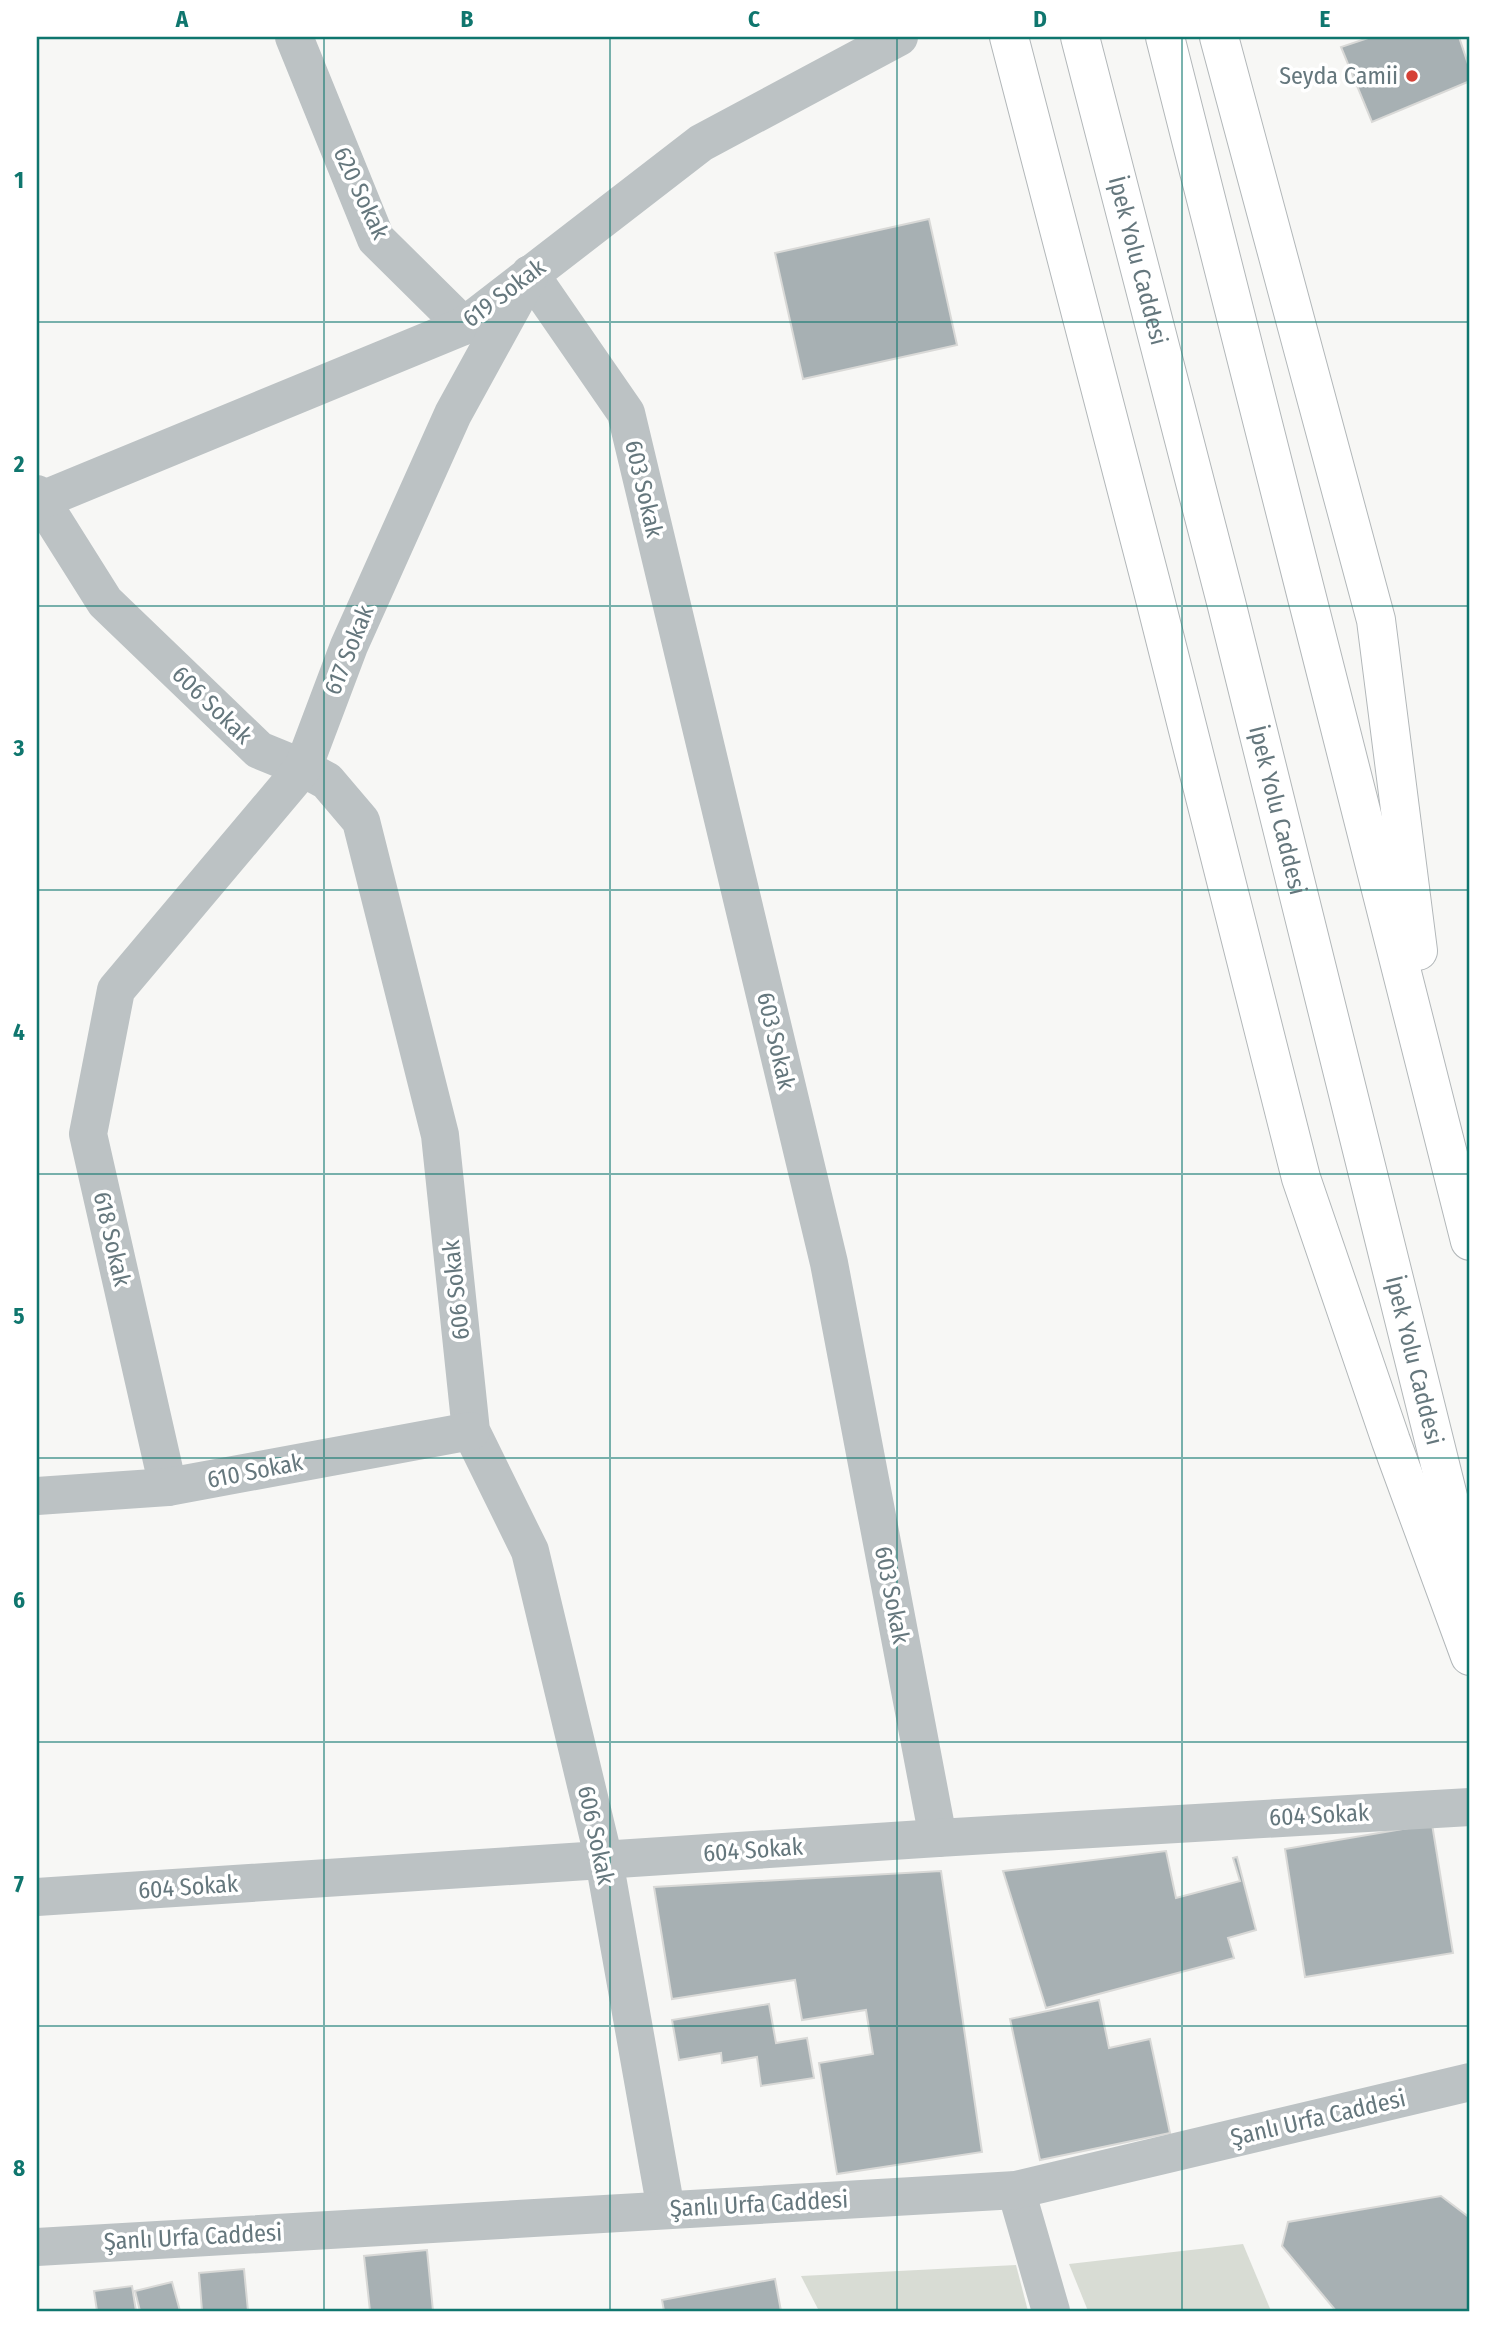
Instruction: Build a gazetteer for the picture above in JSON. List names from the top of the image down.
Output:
{
  "streets": {
    "highway": ["İpek Yolu Caddesi"],
    "street": [
      "620 Sokak",
      "619 Sokak",
      "603 Sokak",
      "617 Sokak",
      "606 Sokak",
      "618 Sokak",
      "610 Sokak",
      "604 Sokak",
      "Şanlı Urfa Caddesi"
    ]
  },
  "crossings": [
    ["620 Sokak", "619 Sokak"],
    ["619 Sokak", "603 Sokak"],
    ["619 Sokak", "617 Sokak"],
    ["619 Sokak", "606 Sokak"],
    ["603 Sokak", "617 Sokak"],
    ["603 Sokak", "604 Sokak"],
    ["617 Sokak", "606 Sokak"],
    ["617 Sokak", "618 Sokak"],
    ["606 Sokak", "610 Sokak"],
    ["606 Sokak", "604 Sokak"],
    ["606 Sokak", "Şanlı Urfa Caddesi"],
    ["618 Sokak", "610 Sokak"]
  ],
  "places": ["Seyda Camii"],
  "grid": {
    "columns": [
      "A",
      "B",
      "C",
      "D",
      "E"
    ],
    "rows": [
      "1",
      "2",
      "3",
      "4",
      "5",
      "6",
      "7",
      "8"
    ]
  }
}
